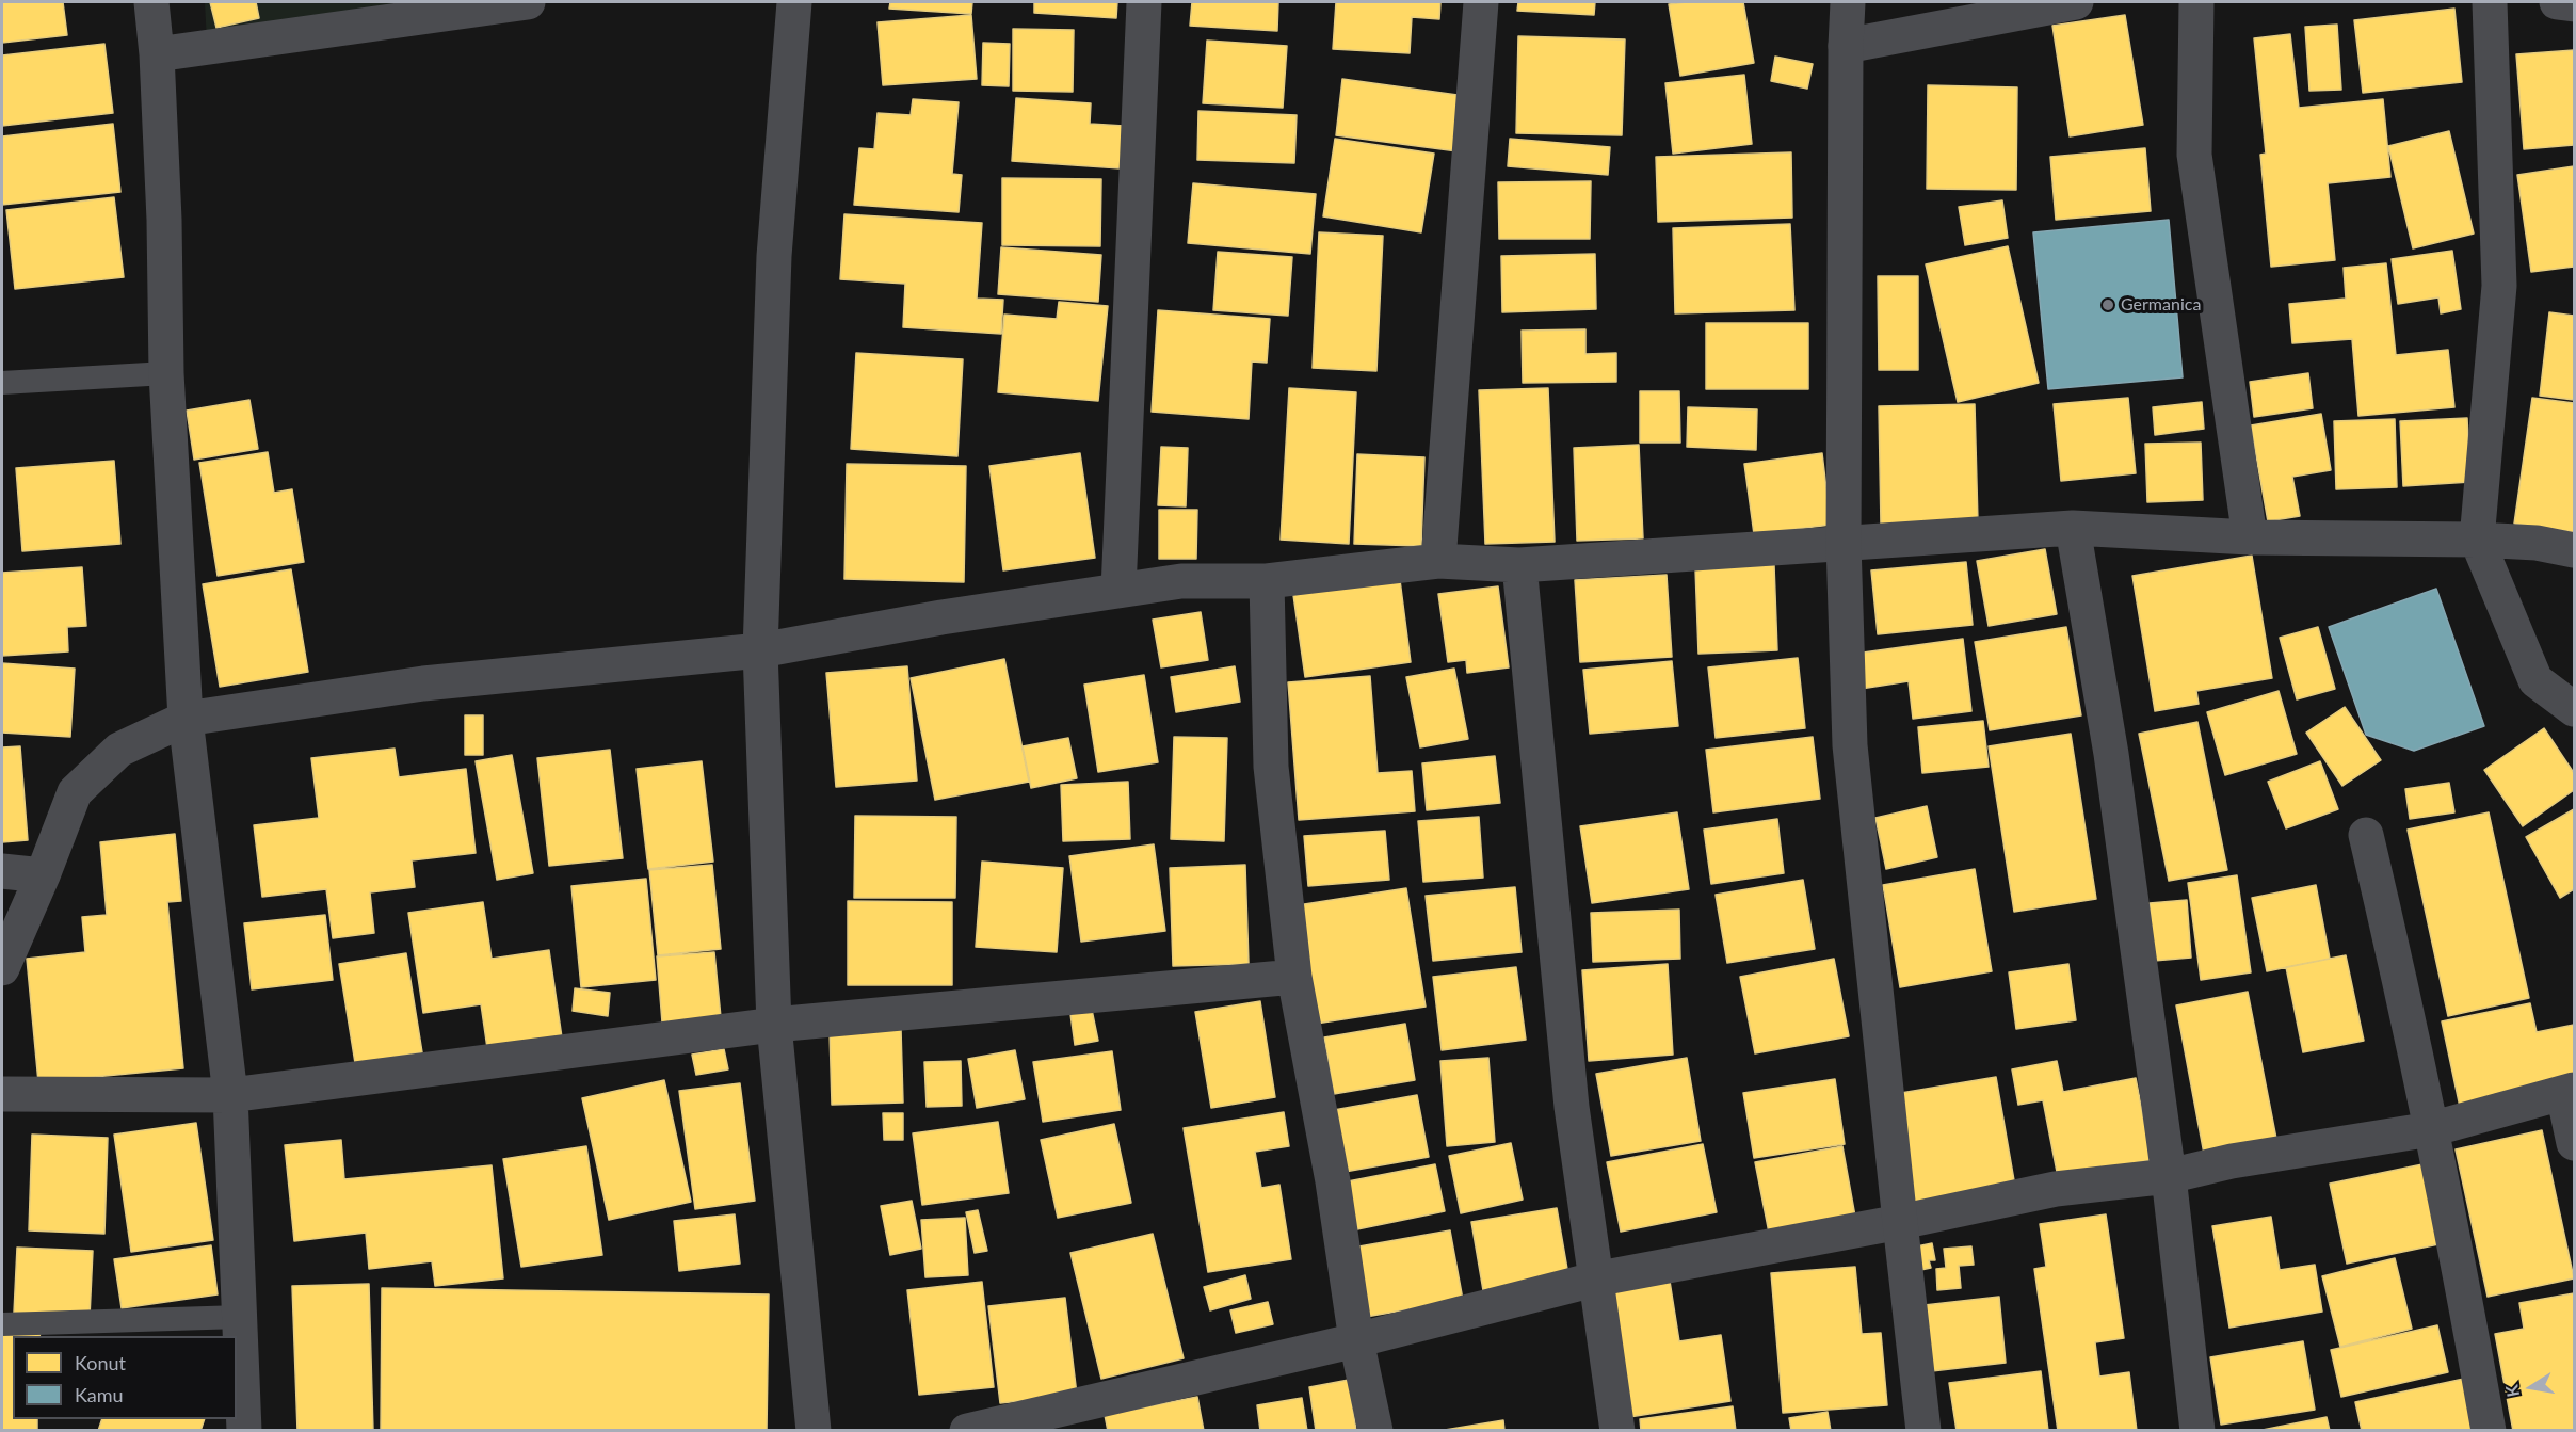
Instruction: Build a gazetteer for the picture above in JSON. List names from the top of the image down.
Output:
{
  "places": ["Germanica"],
  "legend": ["Konut", "Kamu"],
  "north": "left"
}
